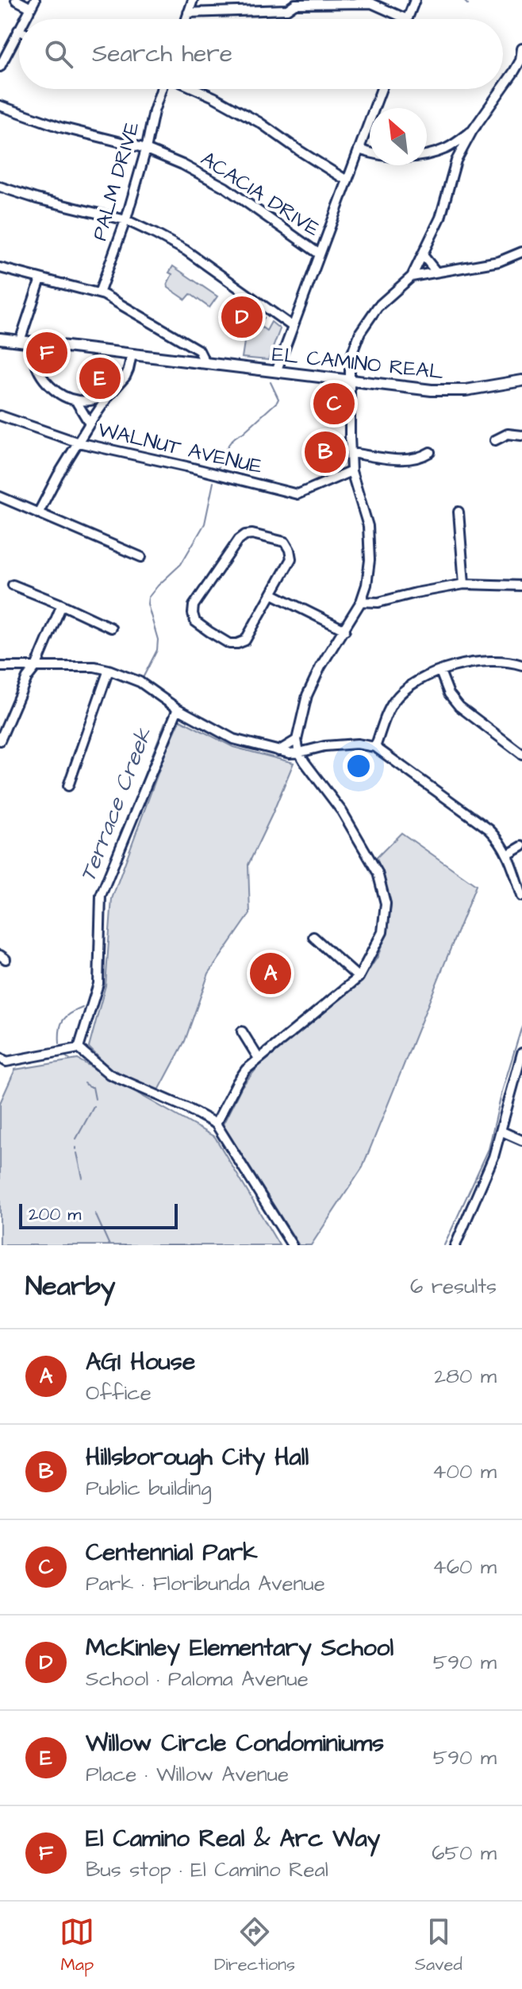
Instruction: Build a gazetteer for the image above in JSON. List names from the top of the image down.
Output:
{
  "streets": {
    "main road": ["EL CAMINO REAL"],
    "street": ["PALM DRIVE", "ACACIA DRIVE", "WALNUT AVENUE"]
  },
  "crossings": [
    ["PALM DRIVE", "ACACIA DRIVE"]
  ],
  "water": ["Terrace Creek"],
  "scale_bar": "200 m",
  "north": "top left",
  "page": {
    "search": "Search here",
    "pins": [
      "D",
      "F",
      "E",
      "C",
      "B",
      "A"
    ],
    "scale": "200 m",
    "heading": ["Nearby", "6 results"],
    "list": [
      {
        "mark": "A",
        "name": "AGI House",
        "note": "Office",
        "value": "280 m"
      },
      {
        "mark": "B",
        "name": "Hillsborough City Hall",
        "note": "Public building",
        "value": "400 m"
      },
      {
        "mark": "C",
        "name": "Centennial Park",
        "note": "Park · Floribunda Avenue",
        "value": "460 m"
      },
      {
        "mark": "D",
        "name": "McKinley Elementary School",
        "note": "School · Paloma Avenue",
        "value": "590 m"
      },
      {
        "mark": "E",
        "name": "Willow Circle Condominiums",
        "note": "Place · Willow Avenue",
        "value": "590 m"
      },
      {
        "mark": "F",
        "name": "El Camino Real & Arc Way",
        "note": "Bus stop · El Camino Real",
        "value": "650 m"
      }
    ],
    "nav": ["Map", "Directions", "Saved"]
  }
}
